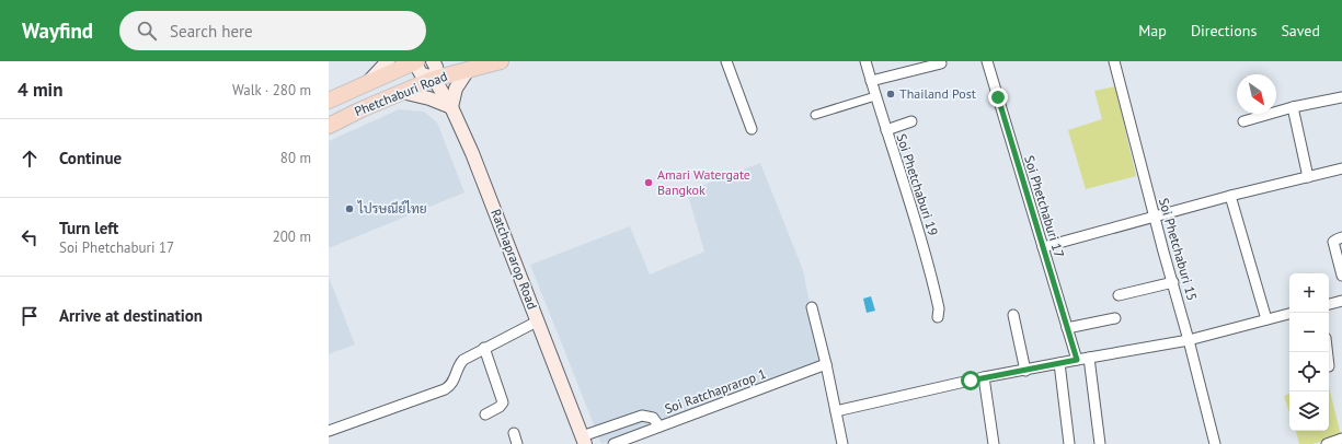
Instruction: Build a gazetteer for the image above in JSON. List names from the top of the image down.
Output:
{
  "streets": {
    "main road": ["Phetchaburi Road", "Ratchaprarop Road"],
    "street": [
      "Soi Phetchaburi 19",
      "Soi Phetchaburi 17",
      "Soi Phetchaburi 15",
      "Soi Ratchaprarop 1"
    ]
  },
  "crossings": [
    ["Phetchaburi Road", "Ratchaprarop Road"]
  ],
  "places": ["Thailand Post", "Amari Watergate Bangkok", "ไปรษณีย์ไทย"],
  "north": "bottom right",
  "page": {
    "header": "Wayfind",
    "search": "Search here",
    "nav": ["Map", "Directions", "Saved"],
    "heading": ["4 min", "Walk · 280 m"],
    "list": [
      ["Continue", "80 m"],
      ["Turn left", "Soi Phetchaburi 17", "200 m"],
      "Arrive at destination"
    ],
    "map_buttons": ["+", "−"]
  }
}
